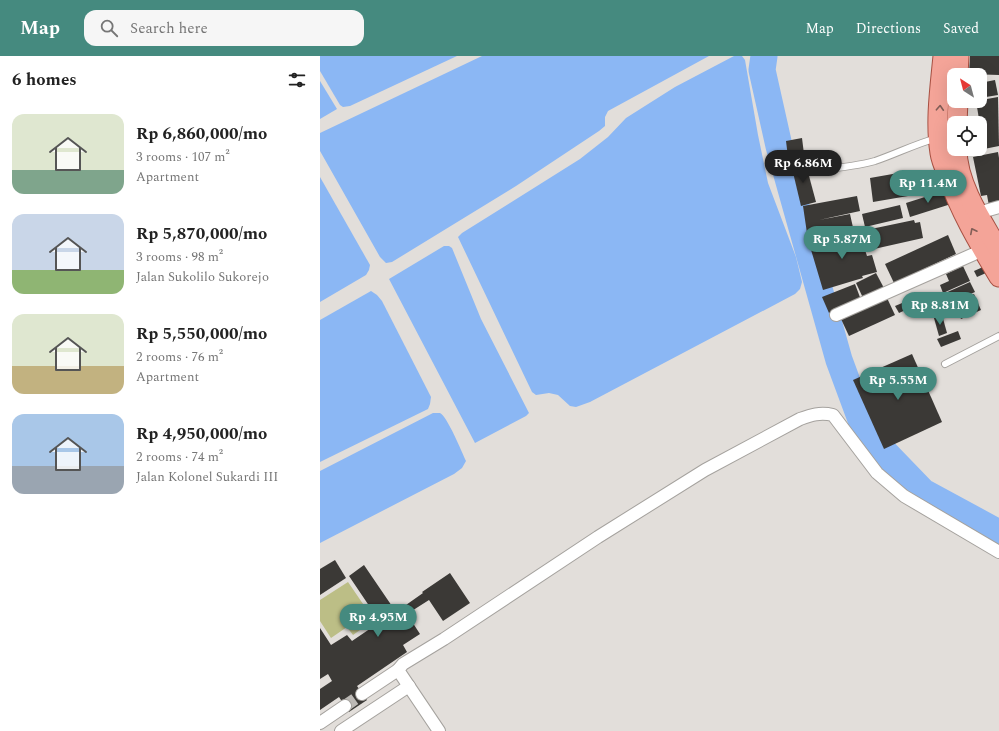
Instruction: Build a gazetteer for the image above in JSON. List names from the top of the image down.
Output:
{
  "north": "top left",
  "page": {
    "header": "Map",
    "search": "Search here",
    "nav": ["Map", "Directions", "Saved"],
    "heading": "6 homes",
    "list": [
      {
        "name": "Rp 6,860,000/mo",
        "note": "3 rooms · 107 m² · Apartment"
      },
      {
        "name": "Rp 5,870,000/mo",
        "note": "3 rooms · 98 m² · Jalan Sukolilo Sukorejo"
      },
      {
        "name": "Rp 5,550,000/mo",
        "note": "2 rooms · 76 m² · Apartment"
      },
      {
        "name": "Rp 4,950,000/mo",
        "note": "2 rooms · 74 m² · Jalan Kolonel Sukardi III"
      }
    ],
    "price": [
      "Rp 6.86M",
      "Rp 11.4M",
      "Rp 5.87M",
      "Rp 8.81M",
      "Rp 5.55M",
      "Rp 4.95M"
    ]
  }
}
